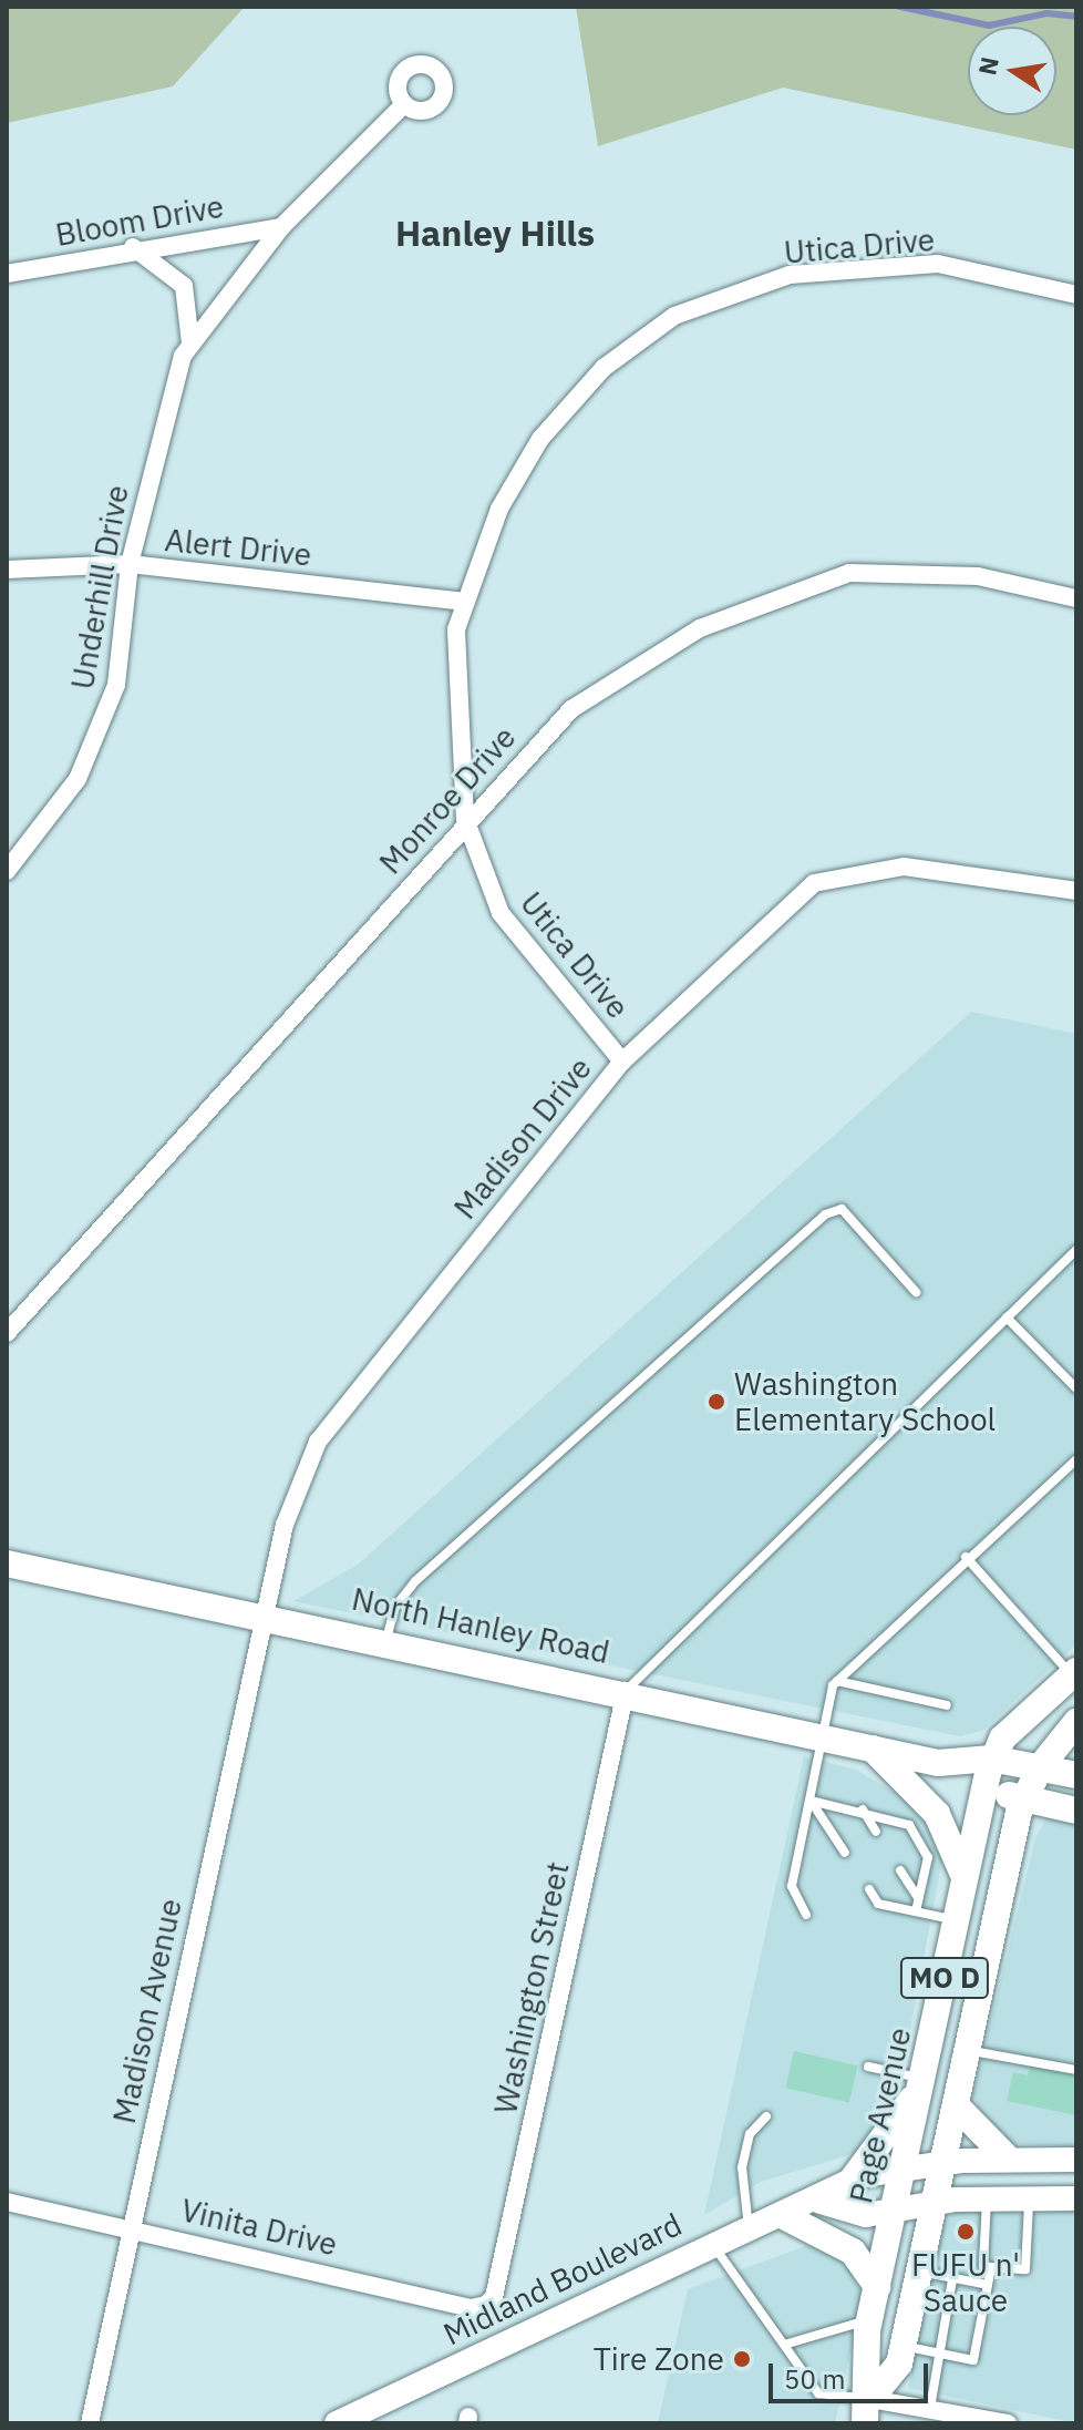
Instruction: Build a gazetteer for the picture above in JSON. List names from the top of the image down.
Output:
{
  "streets": {
    "main road": [
      "North Hanley Road",
      "MO D",
      "Page Avenue",
      "Midland Boulevard"
    ],
    "street": [
      "Bloom Drive",
      "Utica Drive",
      "Alert Drive",
      "Underhill Drive",
      "Monroe Drive",
      "Madison Drive",
      "Washington Street",
      "Madison Avenue",
      "Vinita Drive"
    ]
  },
  "crossings": [
    ["Bloom Drive", "Underhill Drive"],
    ["Utica Drive", "Alert Drive"],
    ["Utica Drive", "Monroe Drive"],
    ["Utica Drive", "Madison Drive"],
    ["Alert Drive", "Underhill Drive"],
    ["Madison Drive", "North Hanley Road"],
    ["Madison Drive", "Madison Avenue"],
    ["North Hanley Road", "MO D"],
    ["North Hanley Road", "Washington Street"],
    ["North Hanley Road", "Madison Avenue"],
    ["North Hanley Road", "Page Avenue"],
    ["MO D", "Page Avenue"],
    ["MO D", "Midland Boulevard"],
    ["Washington Street", "Vinita Drive"],
    ["Madison Avenue", "Vinita Drive"],
    ["Page Avenue", "Midland Boulevard"]
  ],
  "districts": ["Hanley Hills"],
  "places": ["Washington Elementary School", "FUFU n' Sauce", "Tire Zone"],
  "scale_bar": "50 m",
  "north": "left"
}
